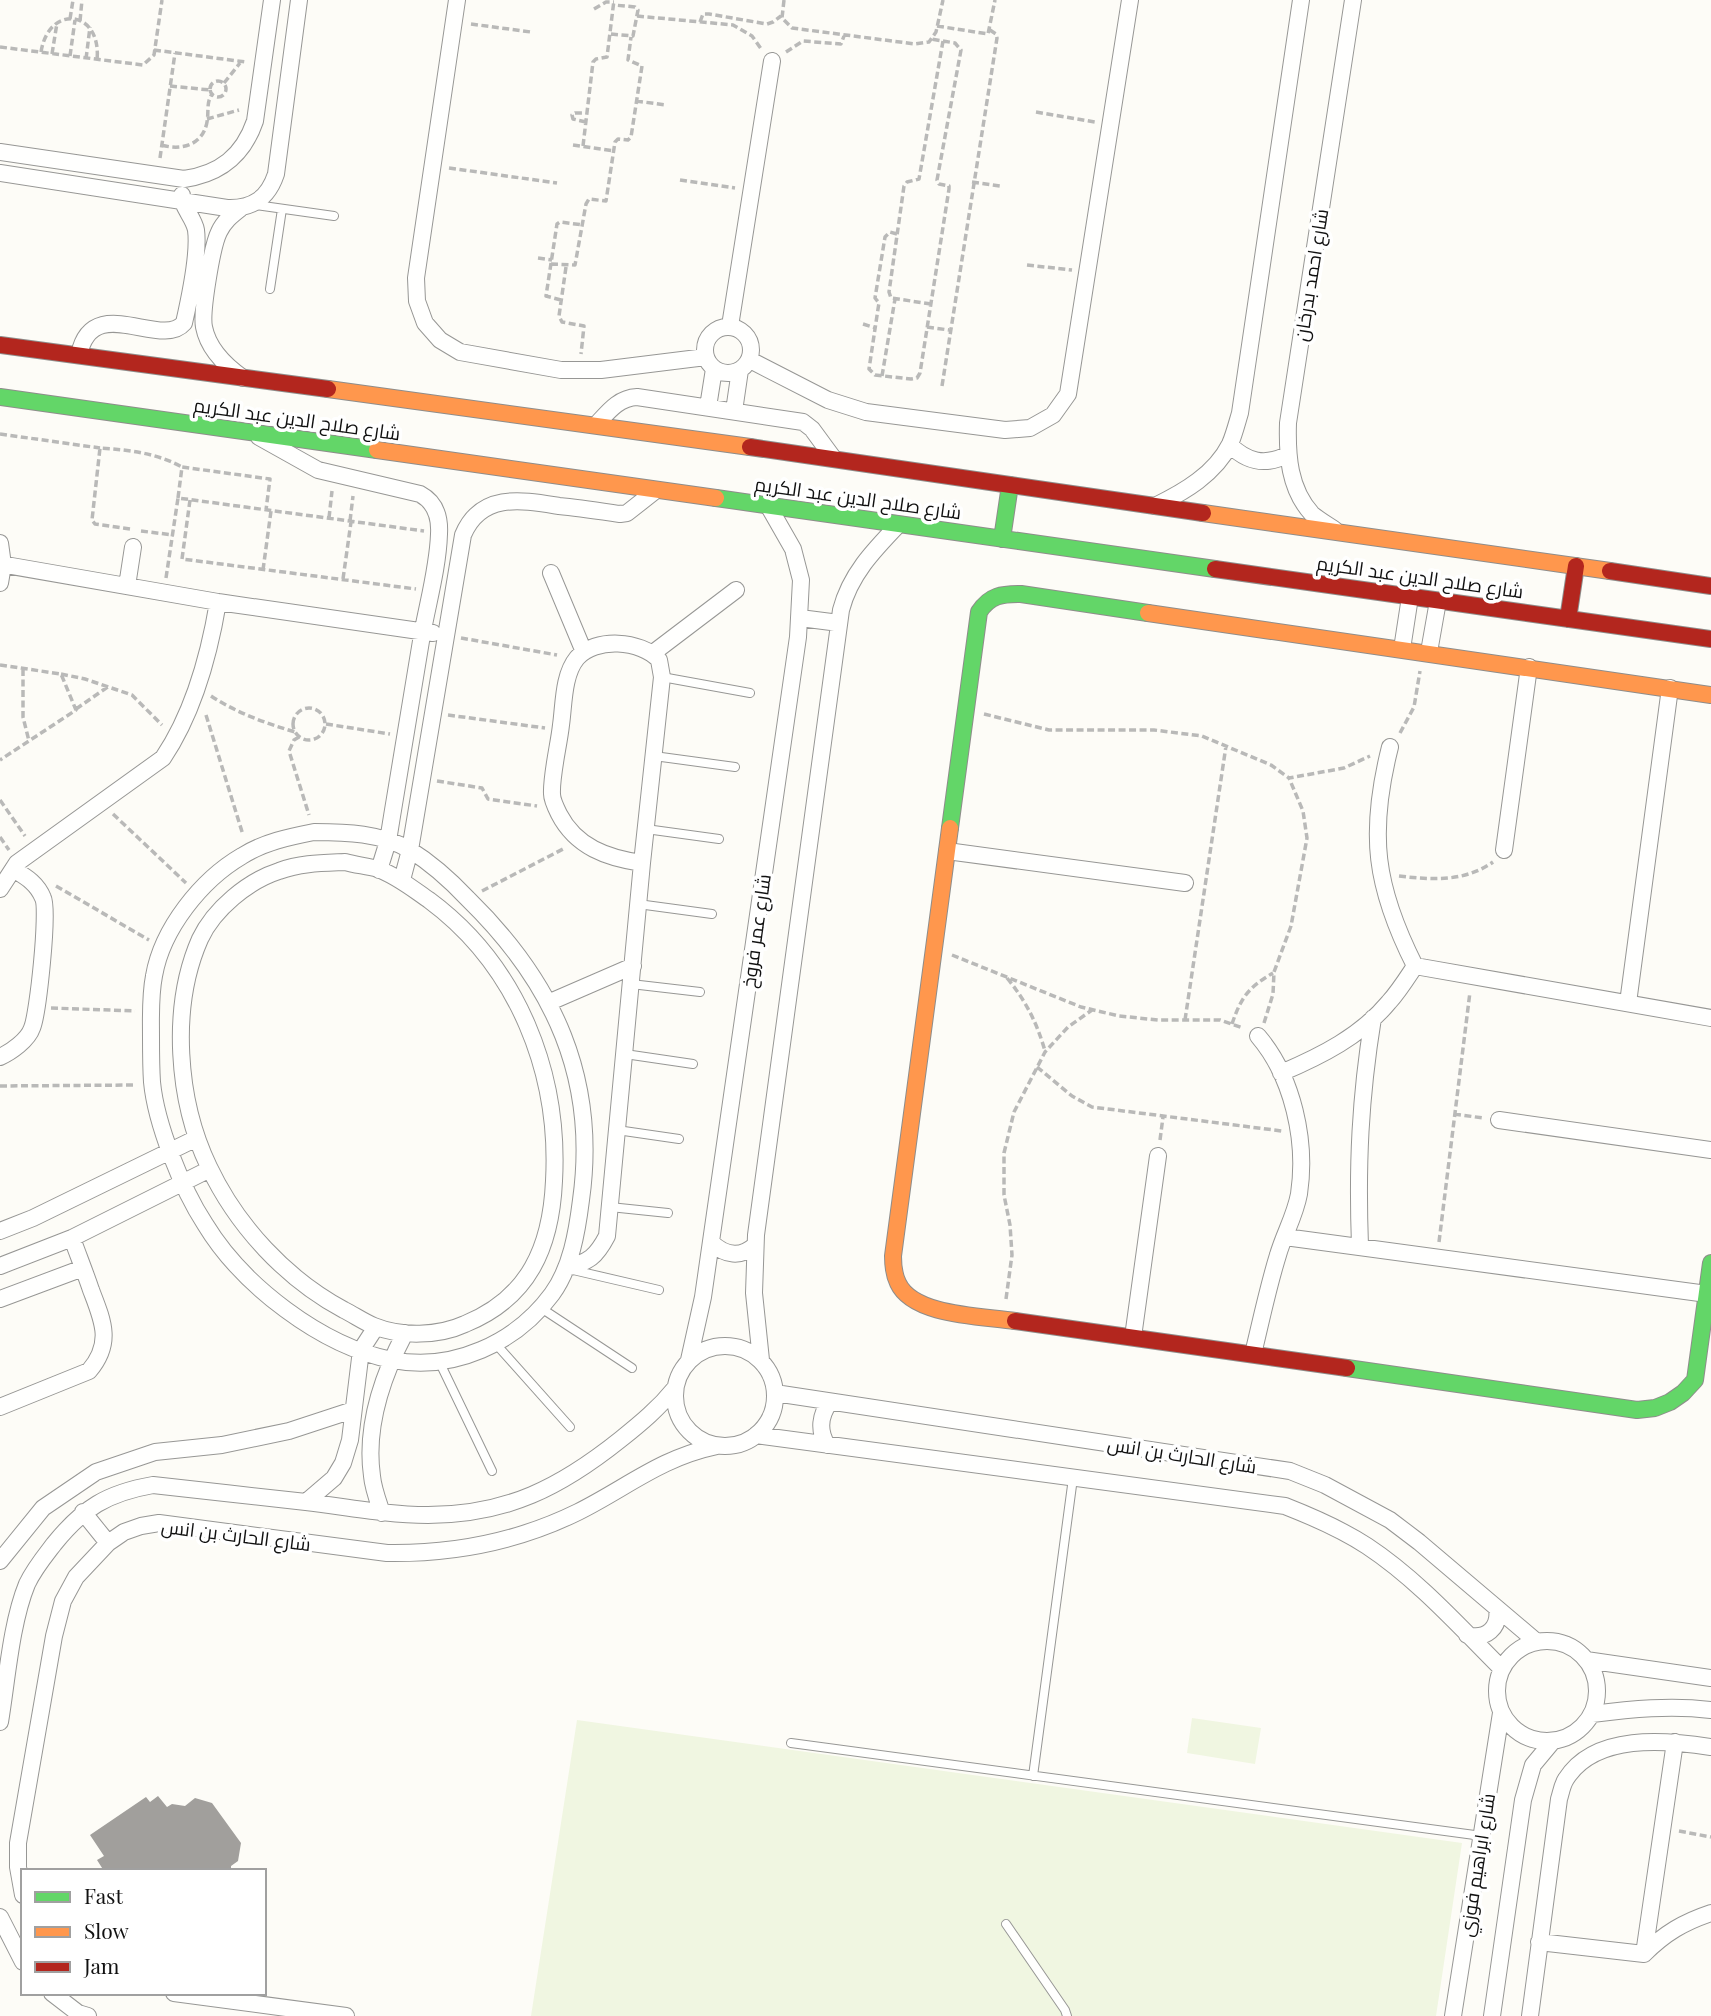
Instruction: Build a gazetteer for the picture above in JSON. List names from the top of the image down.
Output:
{
  "streets": {
    "main road": ["شارع صلاح الدين عبد الكريم"],
    "street": [
      "شارع احمد بدرخان",
      "شارع عمر فروخ",
      "شارع الحارث بن انس",
      "شارع ابراهيم فوزي"
    ]
  },
  "crossings": [
    ["شارع احمد بدرخان", "شارع صلاح الدين عبد الكريم"],
    ["شارع صلاح الدين عبد الكريم", "شارع عمر فروخ"],
    ["شارع عمر فروخ", "شارع الحارث بن انس"],
    ["شارع الحارث بن انس", "شارع ابراهيم فوزي"]
  ],
  "legend": ["Fast", "Slow", "Jam"]
}
